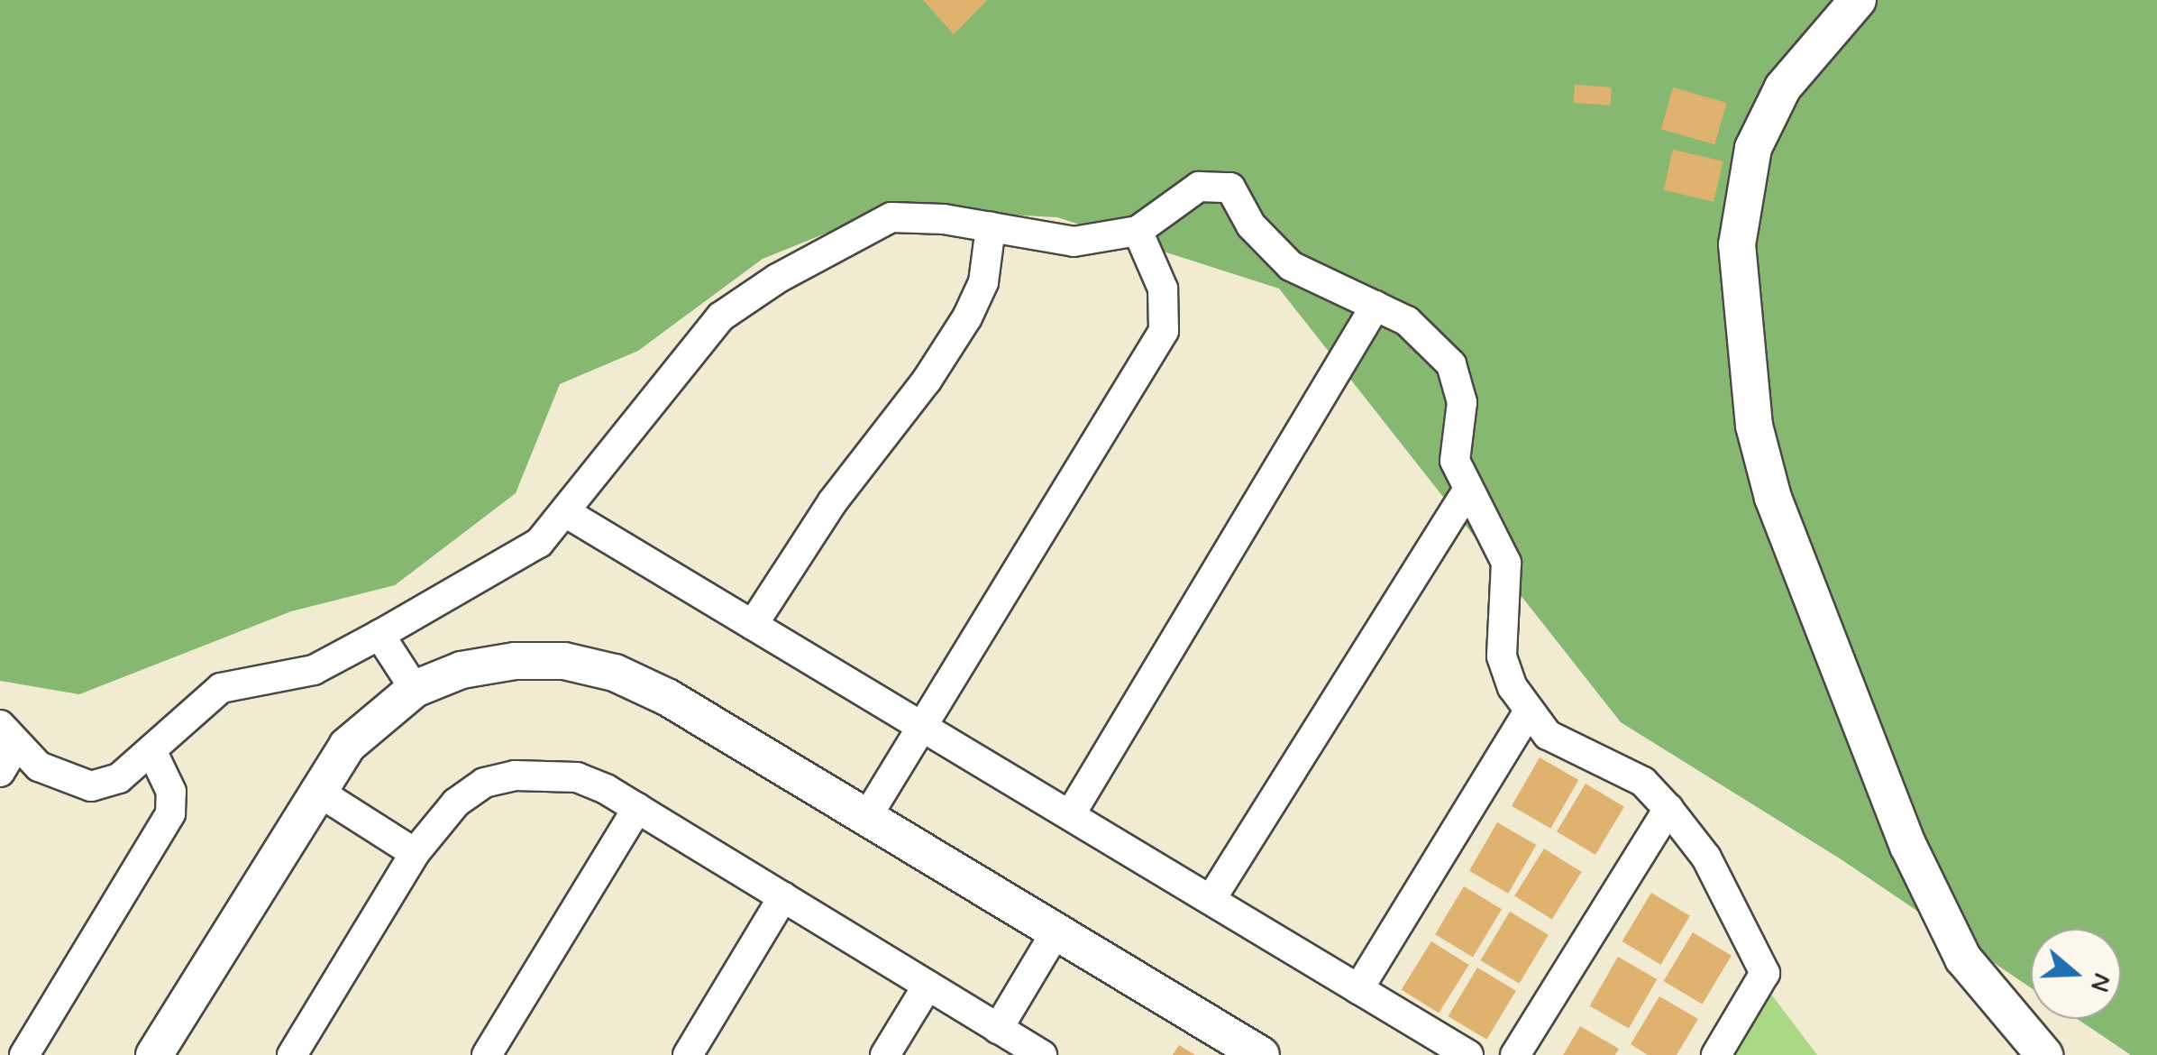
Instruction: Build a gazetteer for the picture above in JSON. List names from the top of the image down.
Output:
{
  "north": "right"
}
